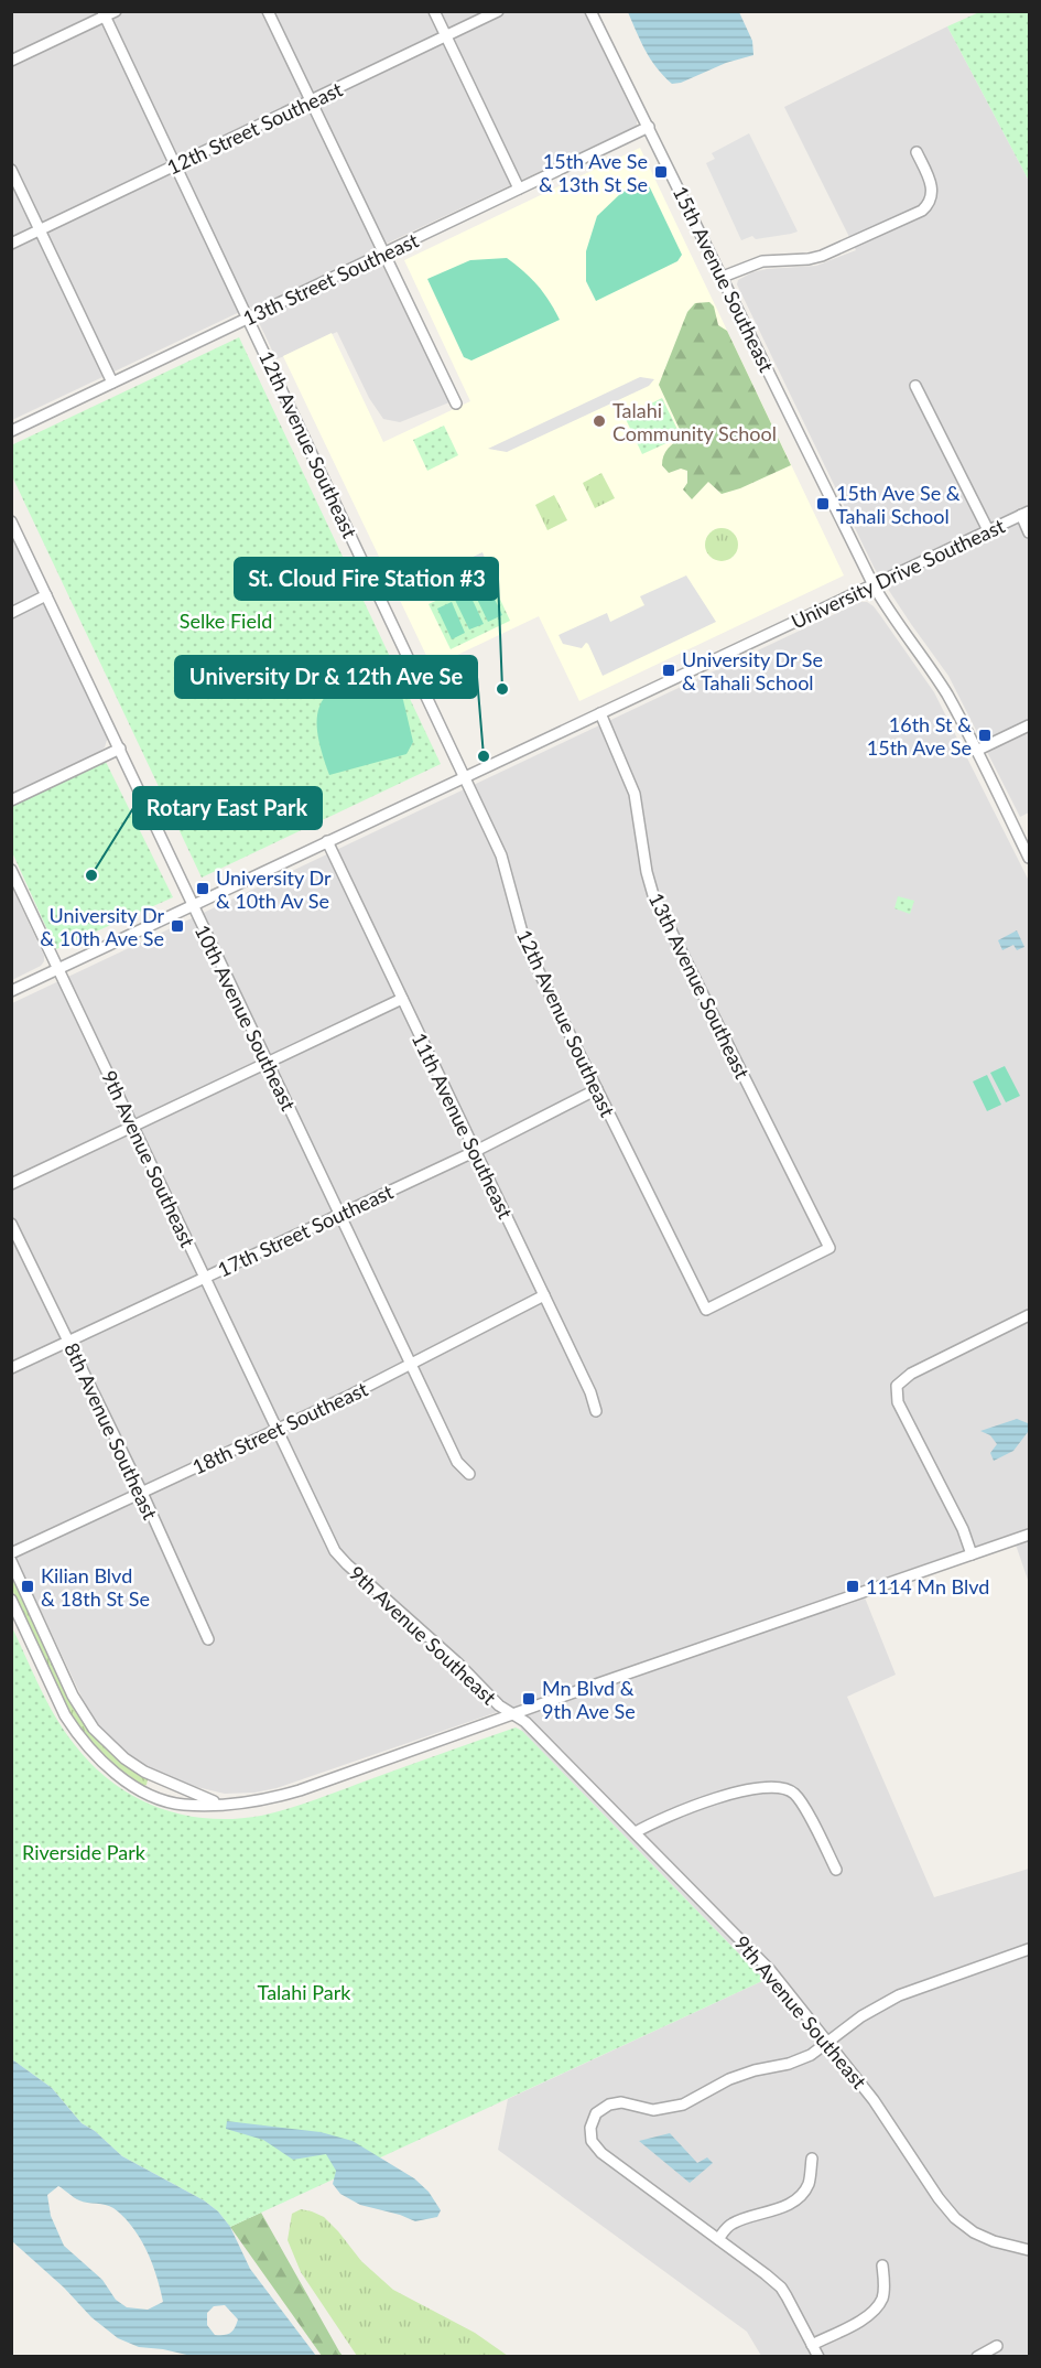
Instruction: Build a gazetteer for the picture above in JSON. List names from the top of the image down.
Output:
{
  "streets": {
    "street": [
      "12th Street Southeast",
      "13th Street Southeast",
      "15th Avenue Southeast",
      "12th Avenue Southeast",
      "University Drive Southeast",
      "13th Avenue Southeast",
      "10th Avenue Southeast",
      "11th Avenue Southeast",
      "9th Avenue Southeast",
      "17th Street Southeast",
      "18th Street Southeast",
      "8th Avenue Southeast"
    ]
  },
  "crossings": [
    ["12th Street Southeast", "12th Avenue Southeast"],
    ["13th Street Southeast", "15th Avenue Southeast"],
    ["13th Street Southeast", "12th Avenue Southeast"],
    ["15th Avenue Southeast", "University Drive Southeast"],
    ["12th Avenue Southeast", "University Drive Southeast"],
    ["12th Avenue Southeast", "13th Avenue Southeast"],
    ["12th Avenue Southeast", "17th Street Southeast"],
    ["University Drive Southeast", "13th Avenue Southeast"],
    ["University Drive Southeast", "10th Avenue Southeast"],
    ["University Drive Southeast", "11th Avenue Southeast"],
    ["University Drive Southeast", "9th Avenue Southeast"],
    ["10th Avenue Southeast", "17th Street Southeast"],
    ["10th Avenue Southeast", "18th Street Southeast"],
    ["11th Avenue Southeast", "17th Street Southeast"],
    ["11th Avenue Southeast", "18th Street Southeast"],
    ["9th Avenue Southeast", "17th Street Southeast"],
    ["9th Avenue Southeast", "18th Street Southeast"],
    ["17th Street Southeast", "8th Avenue Southeast"],
    ["18th Street Southeast", "8th Avenue Southeast"]
  ],
  "parks": ["Selke Field", "Riverside Park", "Talahi Park"],
  "places": {
    "transit": [
      "15th Ave Se & 13th St Se",
      "15th Ave Se & Tahali School",
      "University Dr Se & Tahali School",
      "16th St & 15th Ave Se",
      "University Dr & 10th Av Se",
      "University Dr & 10th Ave Se",
      "Kilian Blvd & 18th St Se",
      "1114 Mn Blvd",
      "Mn Blvd & 9th Ave Se"
    ],
    "other": [
      "Talahi Community School",
      "St. Cloud Fire Station #3",
      "University Dr & 12th Ave Se",
      "Rotary East Park"
    ]
  }
}
